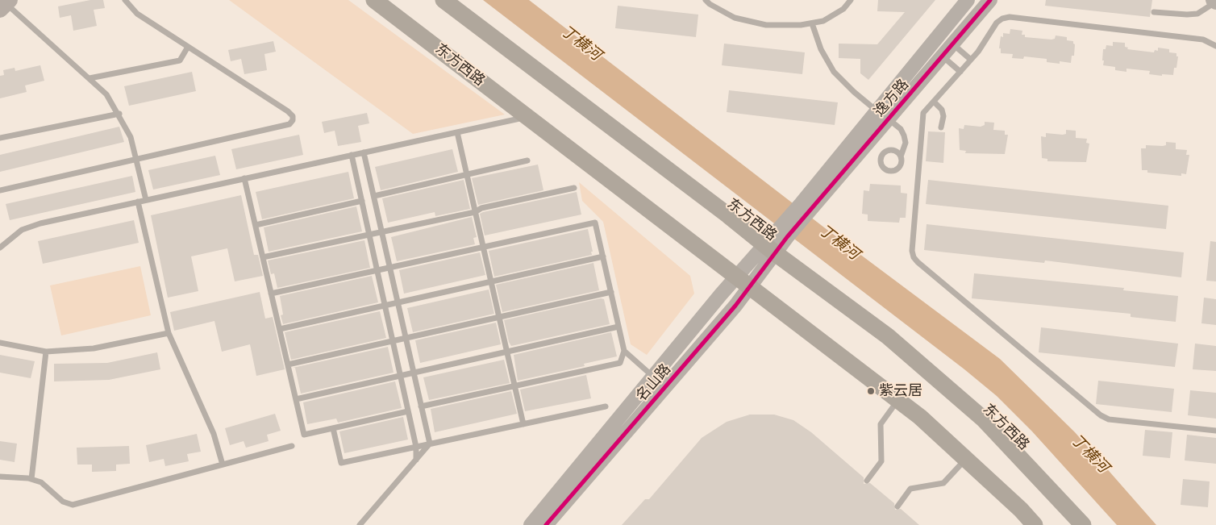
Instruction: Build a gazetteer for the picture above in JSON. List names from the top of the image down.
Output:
{
  "streets": {
    "main road": ["东方西路"],
    "street": ["逸方路", "名山路"]
  },
  "crossings": [
    ["东方西路", "名山路"],
    ["逸方路", "名山路"]
  ],
  "water": ["丁横河"],
  "places": ["紫云居"]
}
